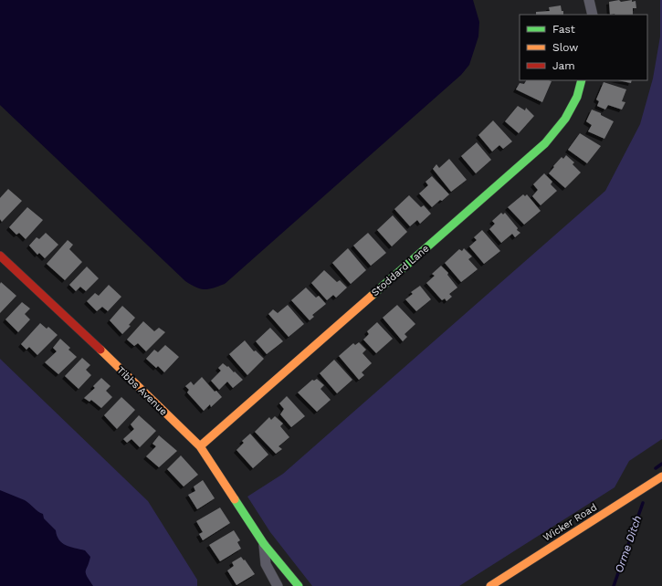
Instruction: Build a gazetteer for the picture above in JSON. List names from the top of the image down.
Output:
{
  "streets": {
    "street": ["Stoddard Lane", "Tibbs Avenue", "Wicker Road"]
  },
  "crossings": [
    ["Stoddard Lane", "Tibbs Avenue"]
  ],
  "water": ["Orme Ditch"],
  "legend": ["Fast", "Slow", "Jam"]
}
